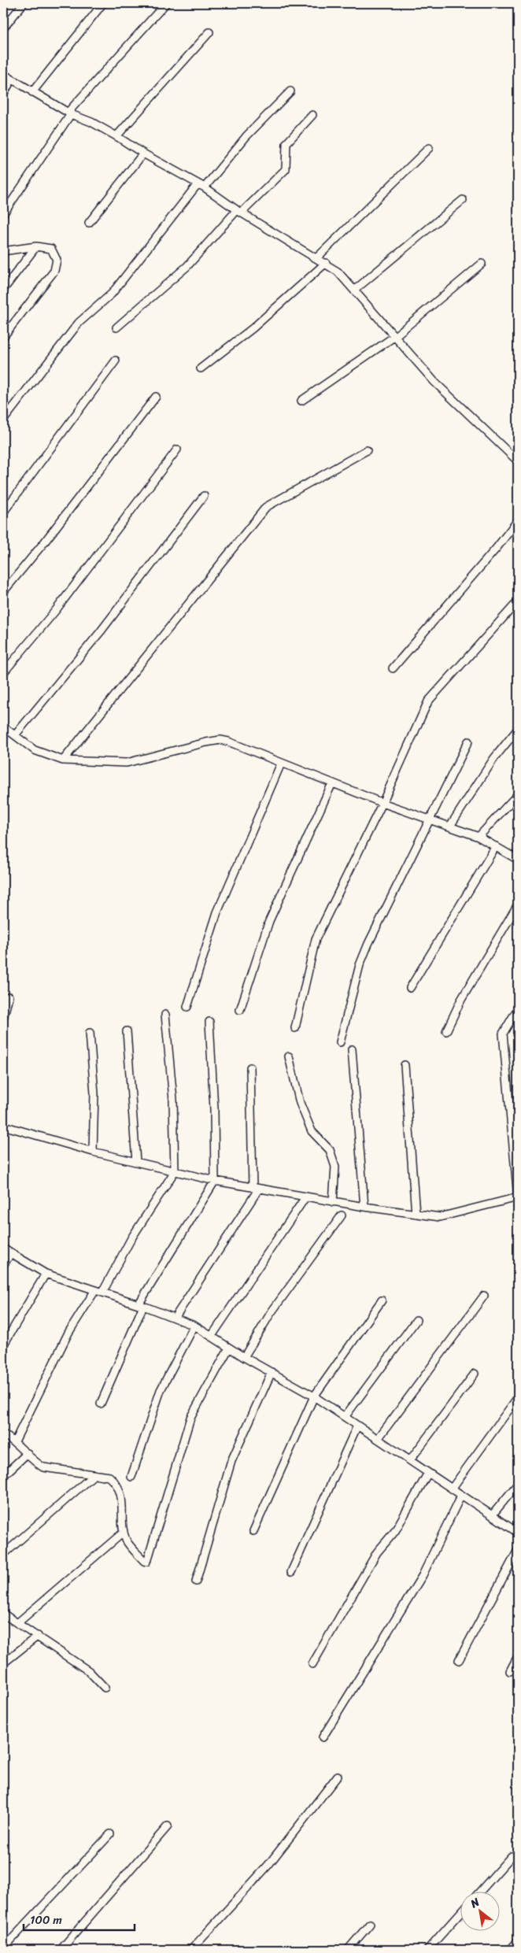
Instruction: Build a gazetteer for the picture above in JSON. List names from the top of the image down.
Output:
{
  "scale_bar": "100 m",
  "north": "top left"
}
